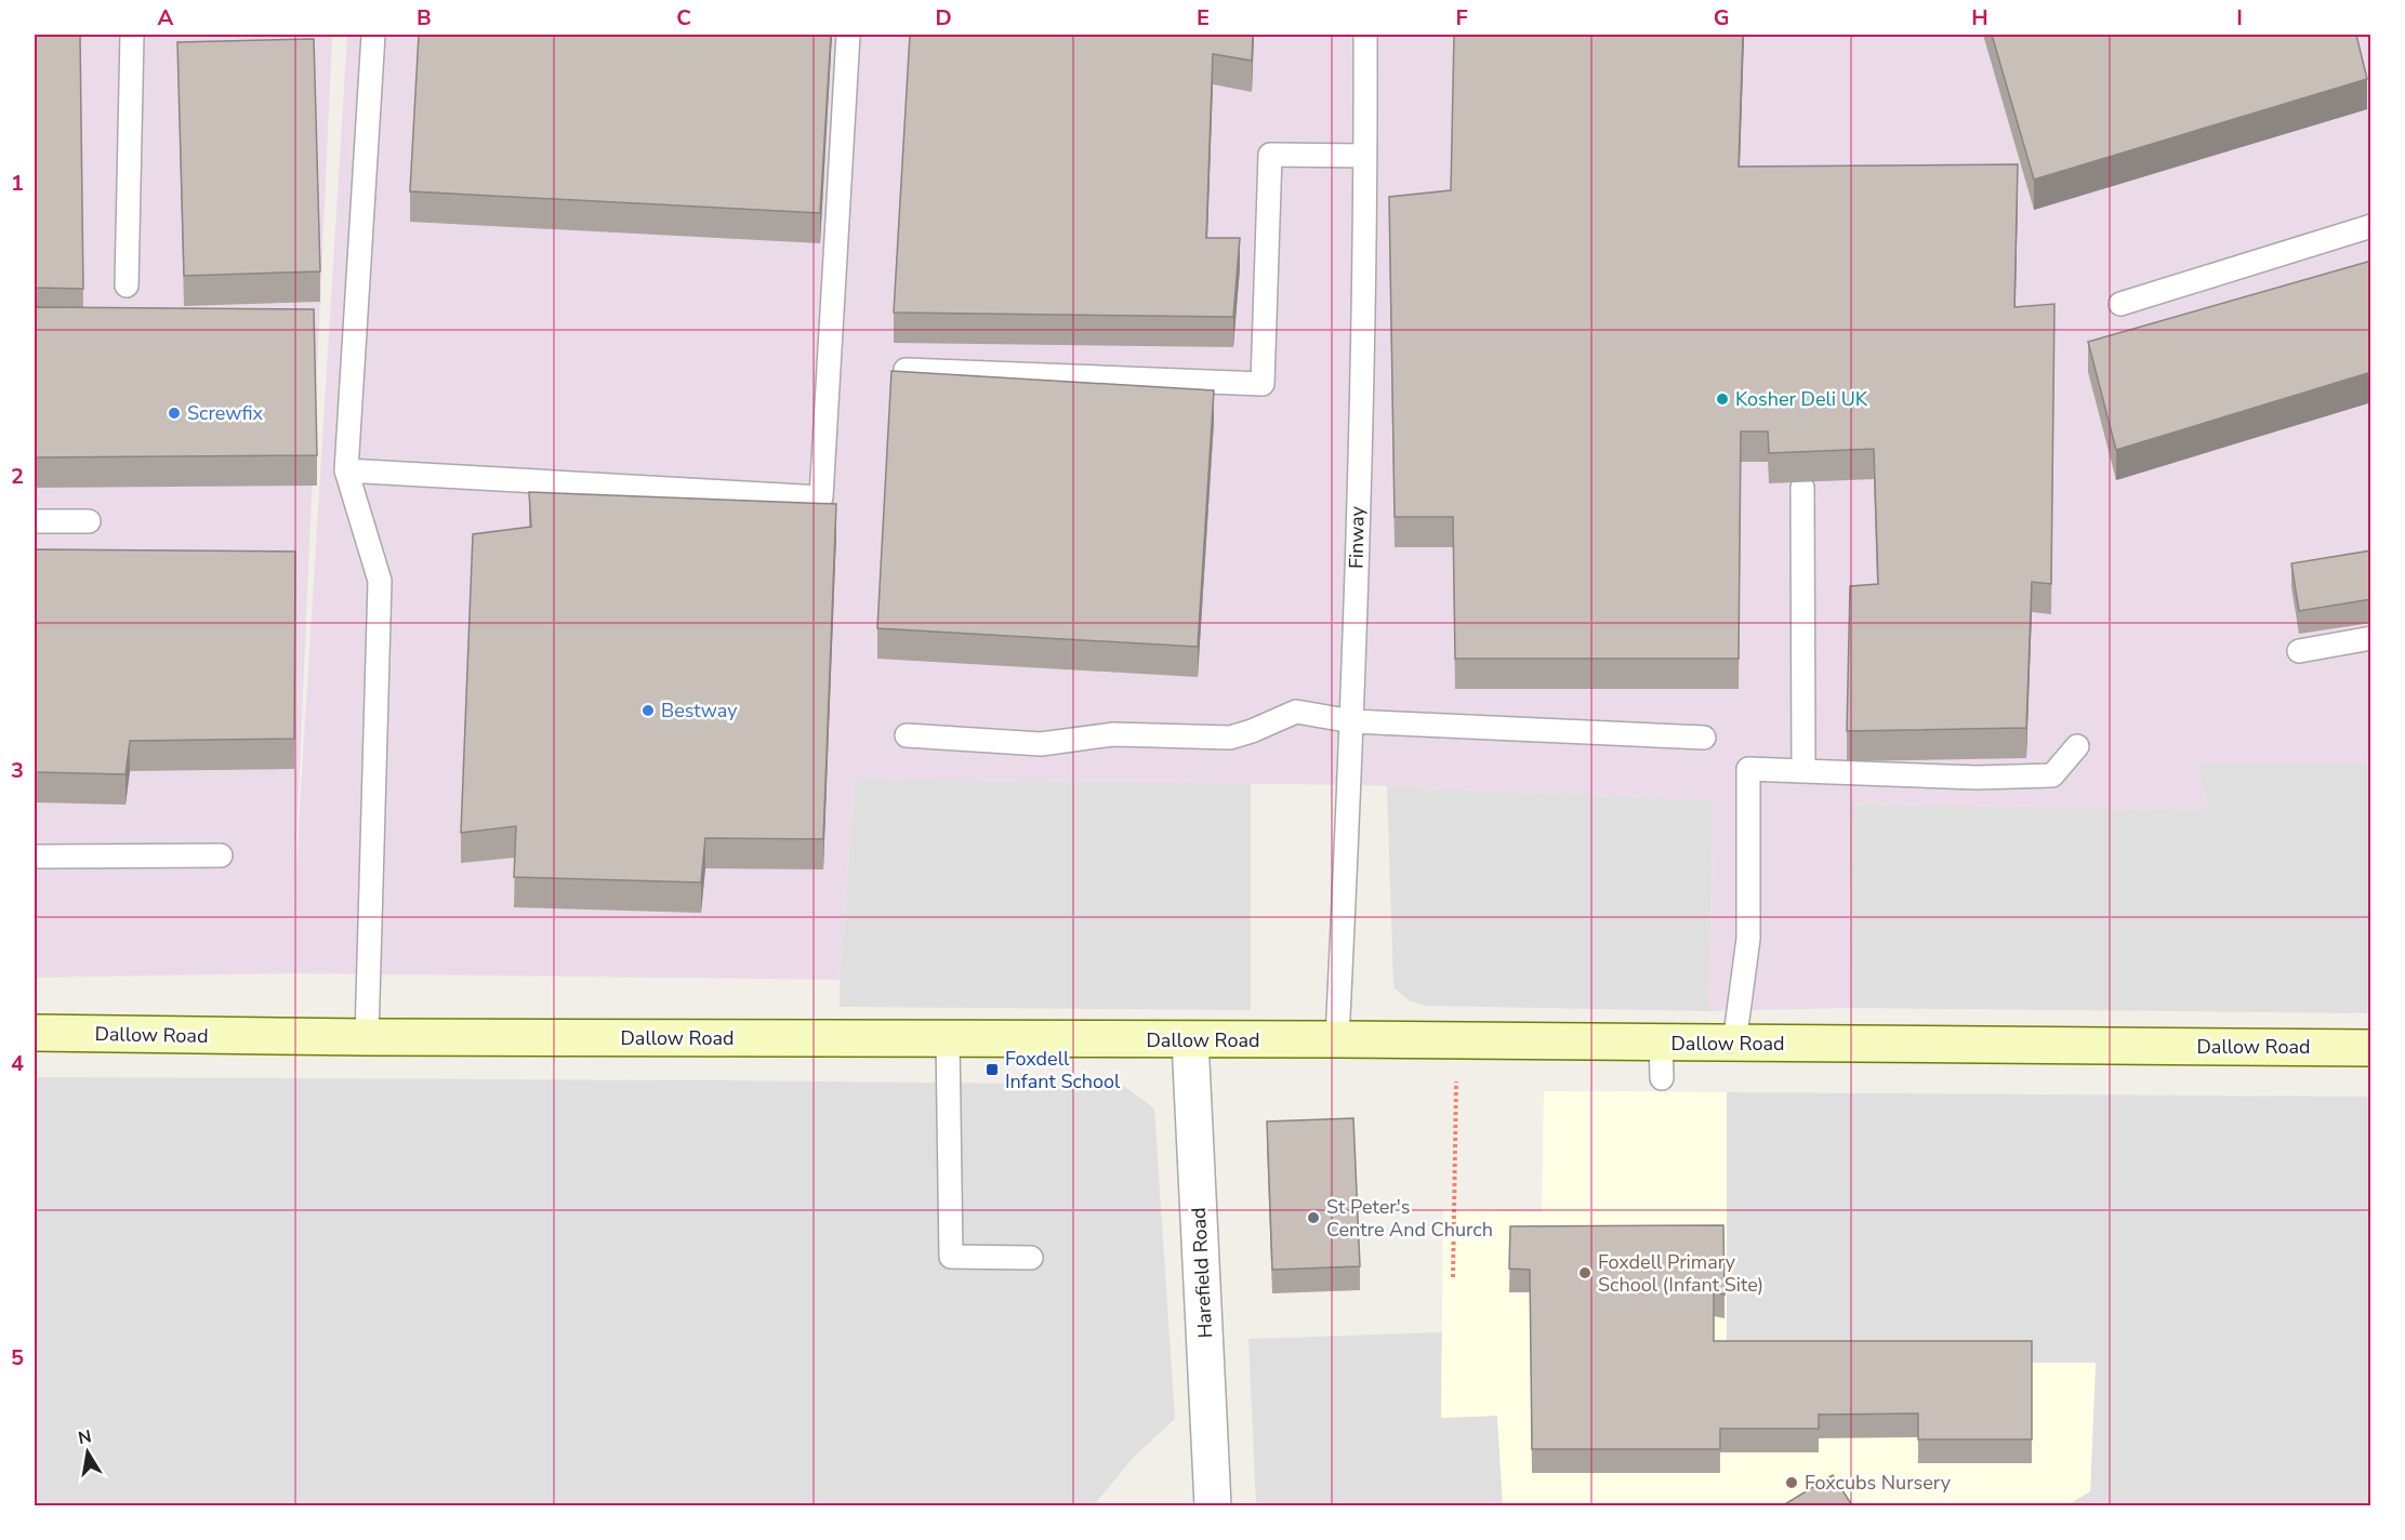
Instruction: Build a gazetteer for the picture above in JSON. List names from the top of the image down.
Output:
{
  "streets": {
    "street": ["Dallow Road", "Harefield Road"],
    "lane": ["Finway"]
  },
  "crossings": [
    ["Finway", "Dallow Road"],
    ["Dallow Road", "Harefield Road"]
  ],
  "places": {
    "other": [
      "Kosher Deli UK",
      "Screwfix",
      "Bestway",
      "St Peter's Centre And Church",
      "Foxdell Primary School (Infant Site)",
      "Foxcubs Nursery"
    ],
    "transit": ["Foxdell Infant School"]
  },
  "north": "top",
  "grid": {
    "columns": [
      "A",
      "B",
      "C",
      "D",
      "E",
      "F",
      "G",
      "H",
      "I"
    ],
    "rows": [
      "1",
      "2",
      "3",
      "4",
      "5"
    ]
  }
}
